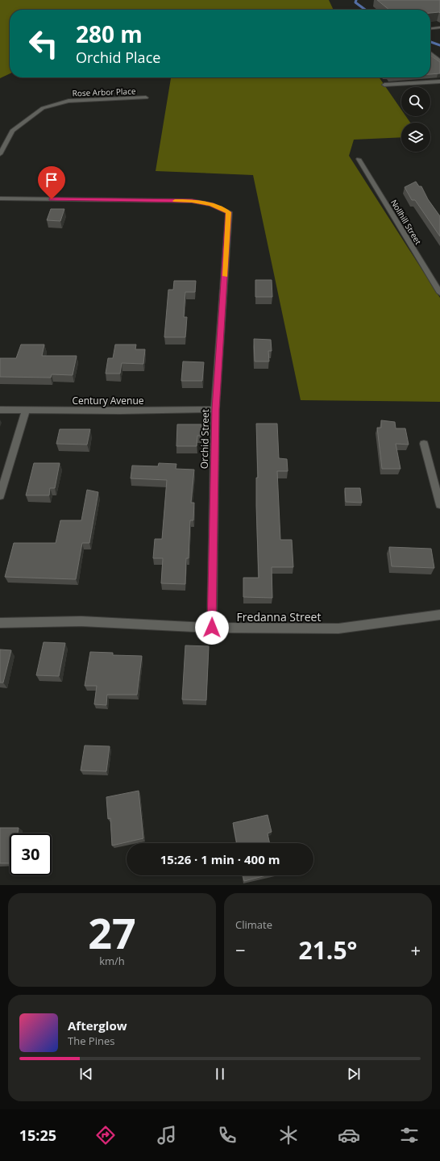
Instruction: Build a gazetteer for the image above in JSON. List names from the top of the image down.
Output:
{
  "streets": {
    "street": [
      "Rose Arbor Place",
      "Nollhill Street",
      "Century Avenue",
      "Orchid Street",
      "Fredanna Street"
    ]
  },
  "crossings": [
    ["Century Avenue", "Orchid Street"],
    ["Orchid Street", "Fredanna Street"]
  ],
  "page": {
    "turn": ["280 m", "Orchid Place"],
    "limit": "30",
    "trip": "15:26 · 1 min · 400 m",
    "tile": [
      ["27", "km/h"],
      "Climate"
    ],
    "heat": ["−", "21.5°", "+"],
    "song": ["Afterglow", "The Pines"],
    "tabs": "15:25"
  }
}
